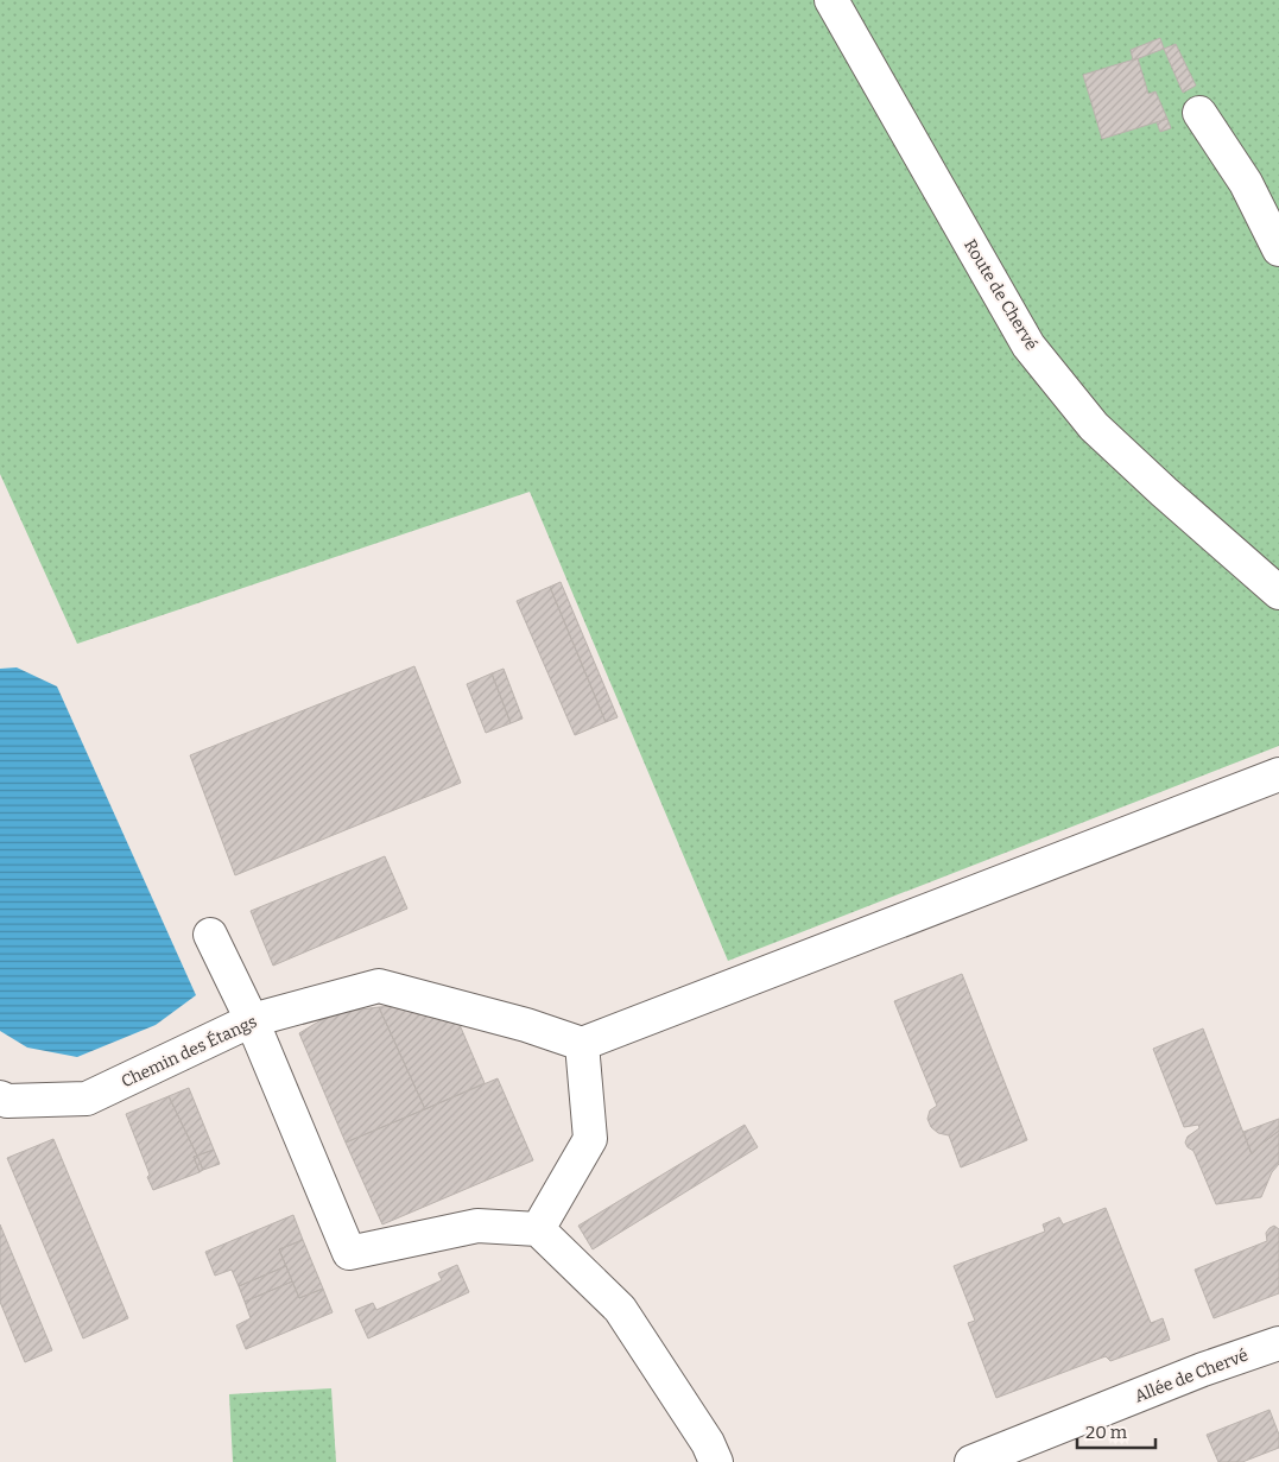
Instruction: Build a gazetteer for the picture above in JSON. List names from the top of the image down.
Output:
{
  "streets": {
    "street": ["Route de Chervé", "Chemin des Étangs", "Allée de Chervé"]
  },
  "scale_bar": "20 m"
}
